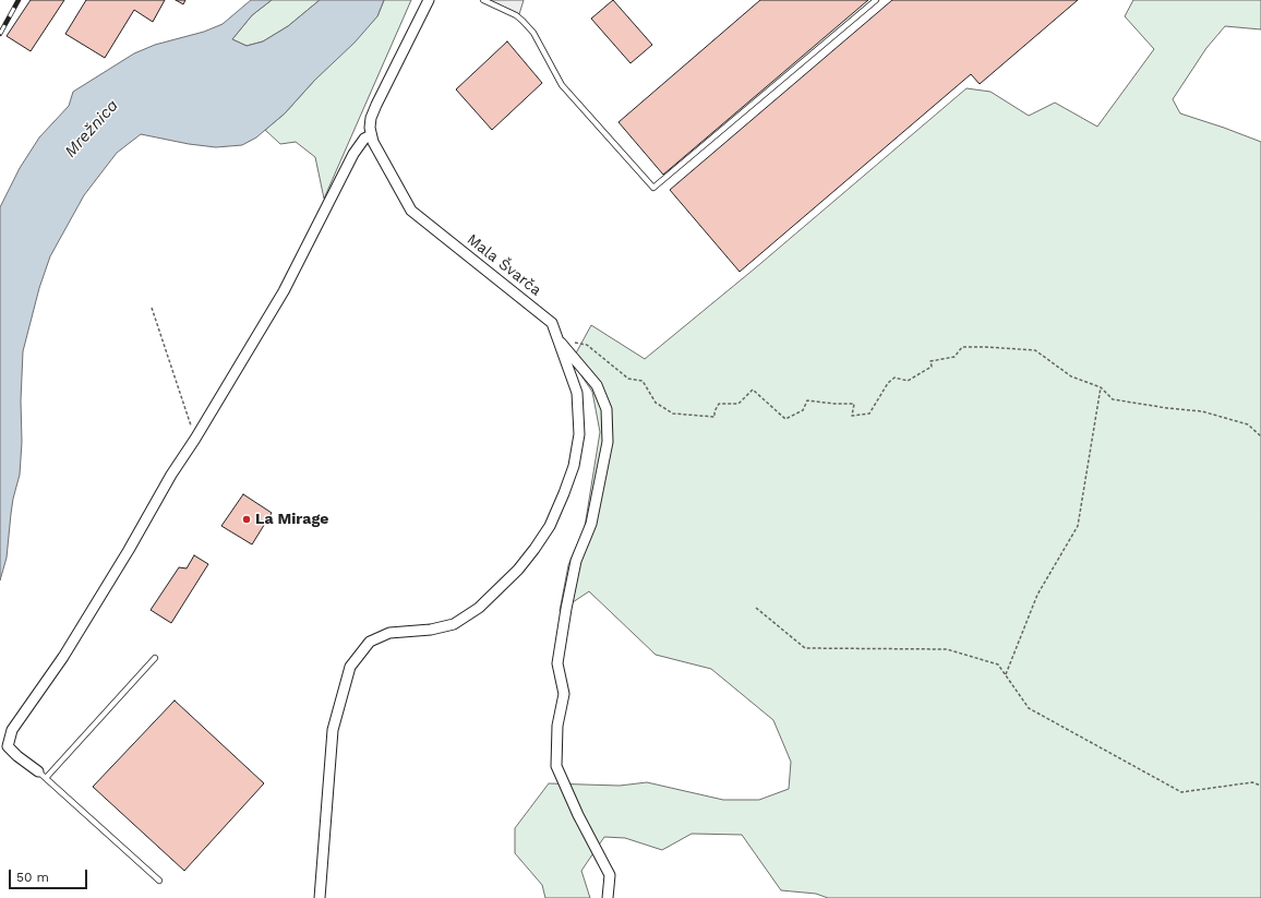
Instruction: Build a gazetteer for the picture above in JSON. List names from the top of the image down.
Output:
{
  "streets": {
    "street": ["Mala Švarča"]
  },
  "water": ["Mrežnica"],
  "places": ["La Mirage"],
  "scale_bar": "50 m"
}
